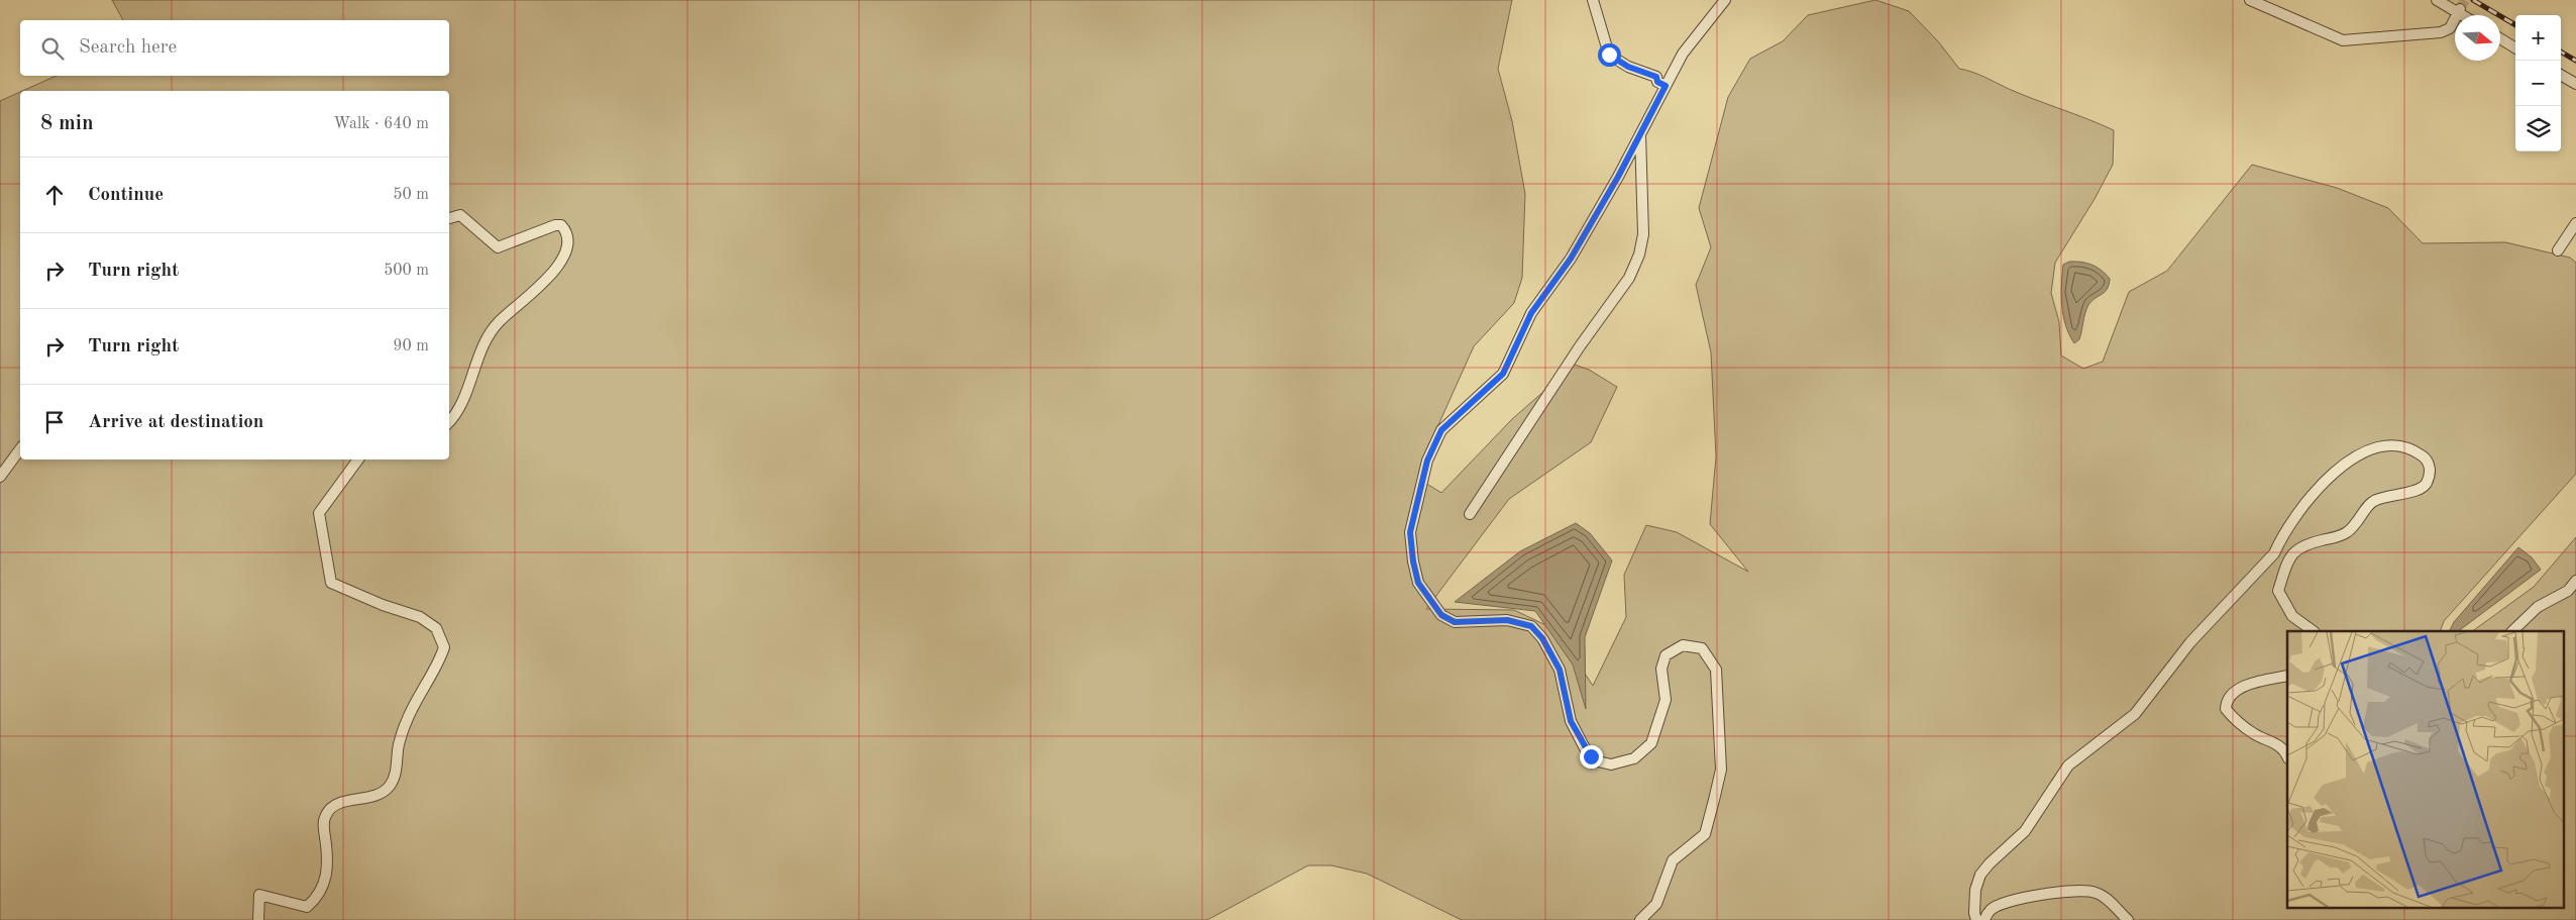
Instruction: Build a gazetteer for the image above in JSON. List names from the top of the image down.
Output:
{
  "north": "right",
  "page": {
    "map_buttons": ["+", "−"],
    "search": "Search here",
    "heading": ["8 min", "Walk · 640 m"],
    "list": [
      ["Continue", "50 m"],
      ["Turn right", "500 m"],
      ["Turn right", "90 m"],
      "Arrive at destination"
    ]
  }
}
